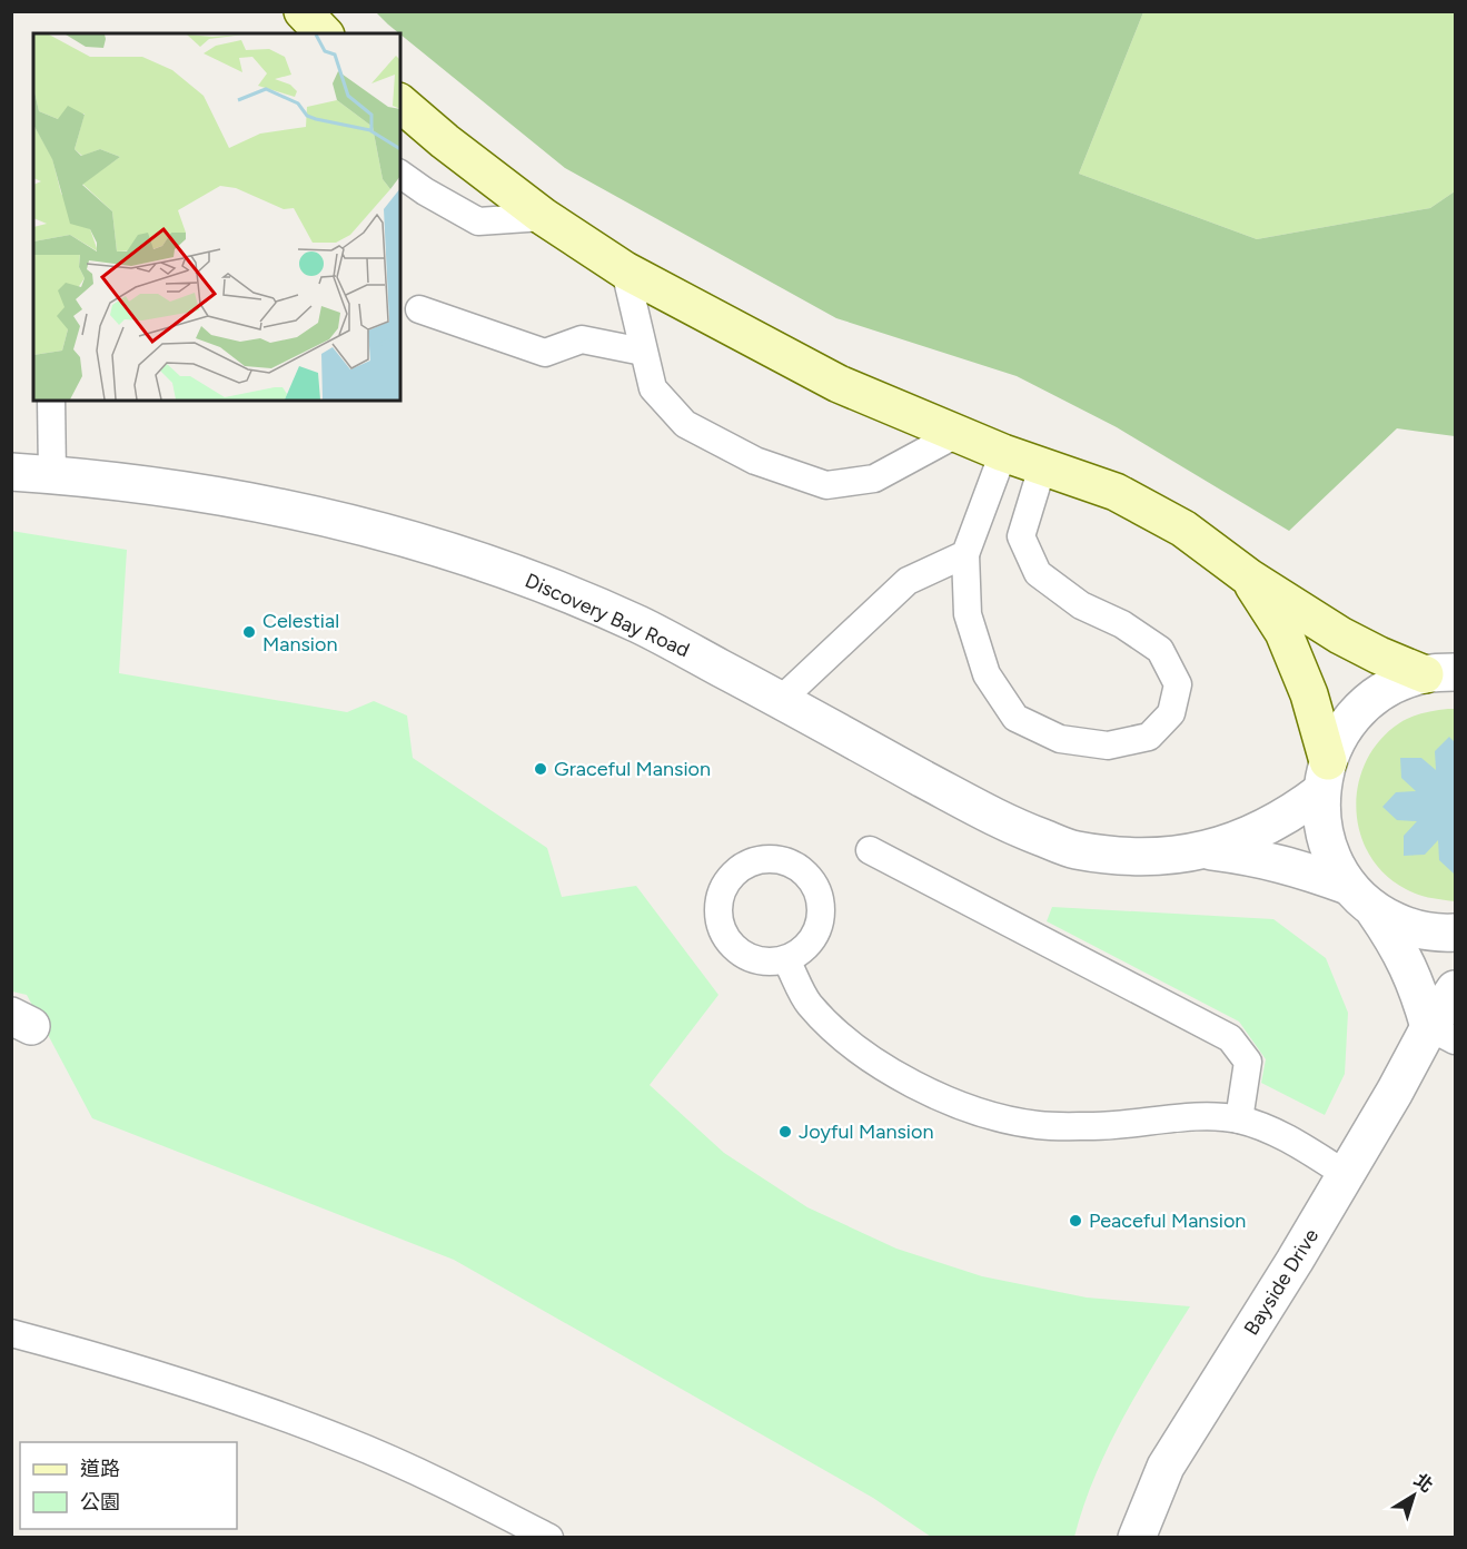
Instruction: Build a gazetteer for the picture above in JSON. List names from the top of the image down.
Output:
{
  "streets": {
    "street": ["Discovery Bay Road", "Bayside Drive"]
  },
  "places": [
    "Celestial Mansion",
    "Graceful Mansion",
    "Joyful Mansion",
    "Peaceful Mansion"
  ],
  "legend": ["道路", "公園"],
  "north": "top right"
}
